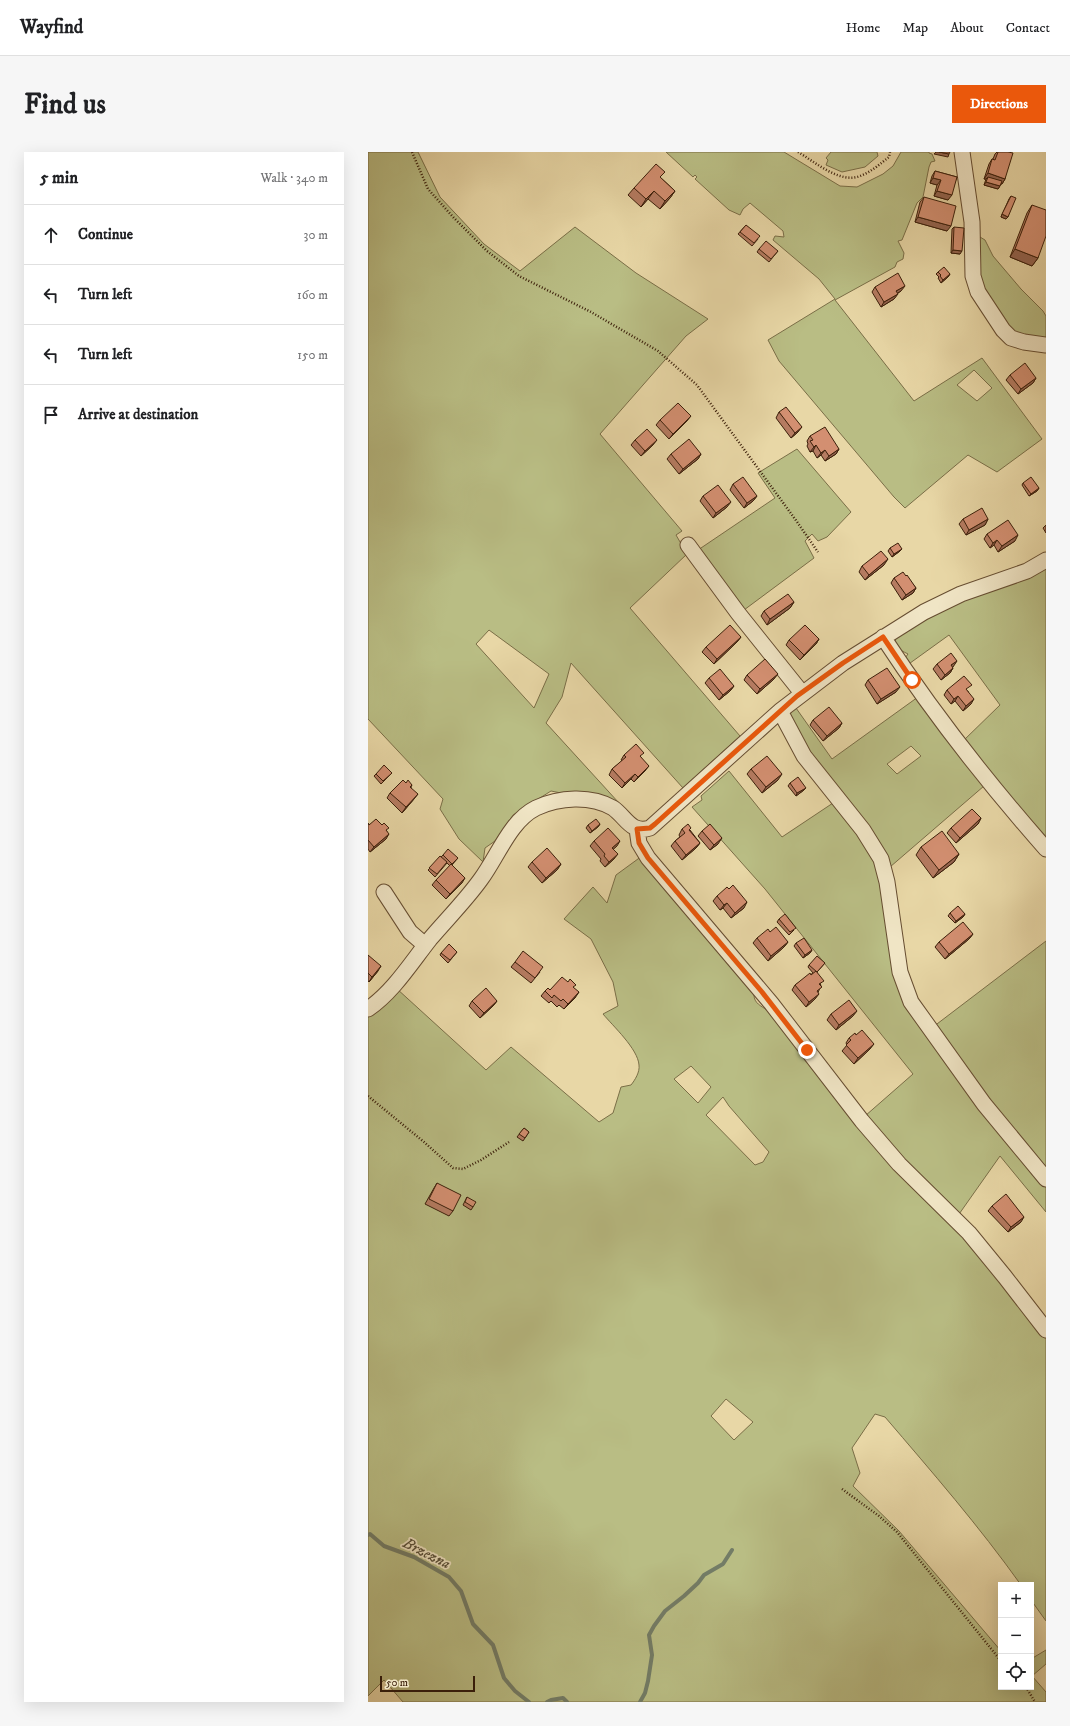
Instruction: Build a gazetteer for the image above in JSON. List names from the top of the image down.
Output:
{
  "water": ["Brzezna"],
  "scale_bar": "50 m",
  "page": {
    "header": "Wayfind",
    "nav": [
      "Home",
      "Map",
      "About",
      "Contact"
    ],
    "buttons": "Directions",
    "title": "Find us",
    "heading": ["5 min", "Walk · 340 m"],
    "list": [
      ["Continue", "30 m"],
      ["Turn left", "160 m"],
      ["Turn left", "150 m"],
      "Arrive at destination"
    ],
    "map_buttons": ["+", "−"],
    "scale": "50 m"
  }
}
